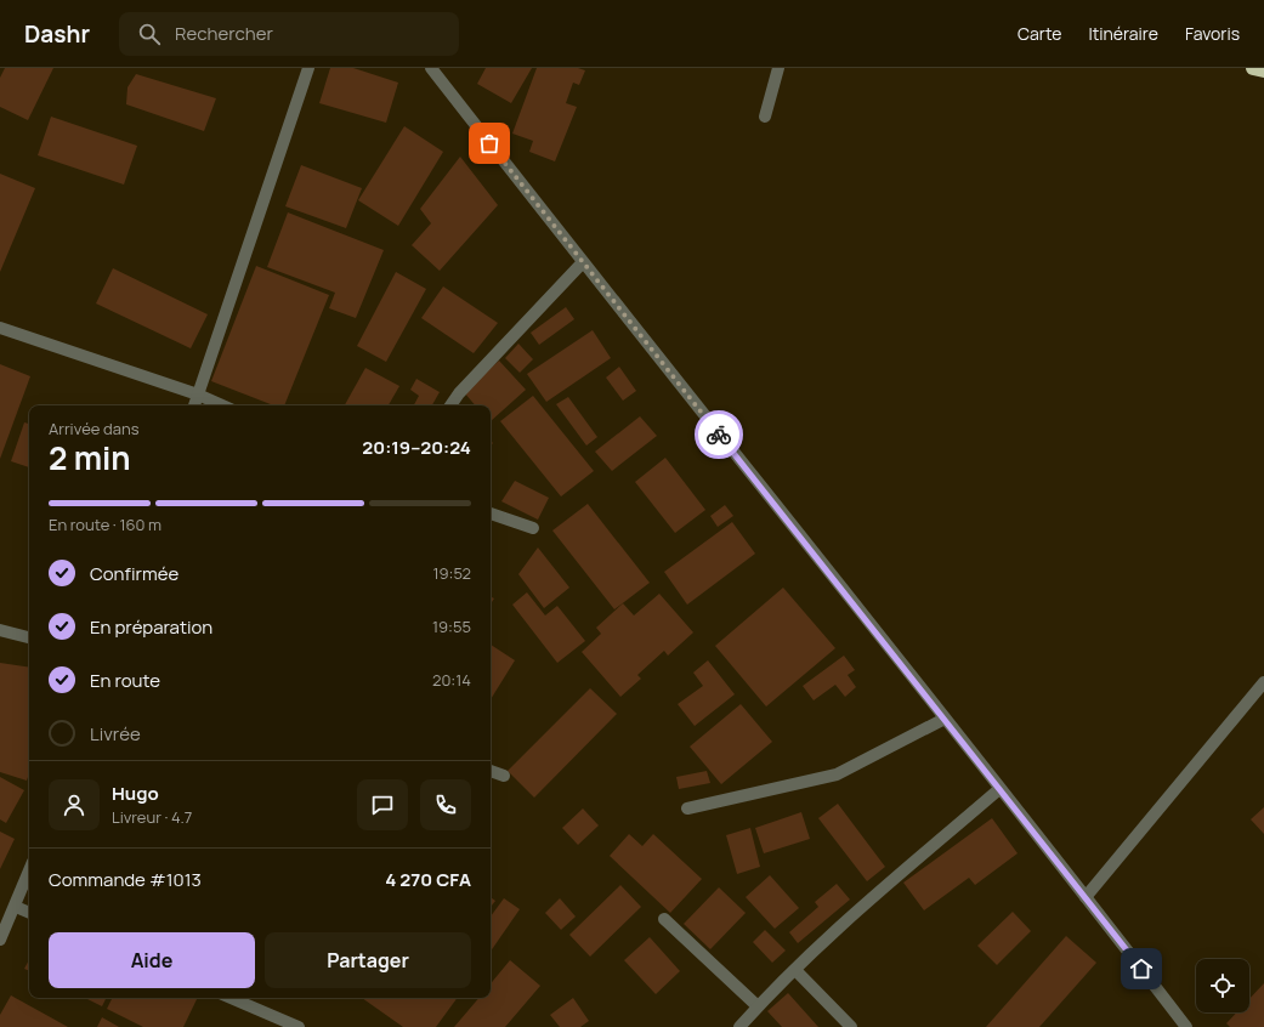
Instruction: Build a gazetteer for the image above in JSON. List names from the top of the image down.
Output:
{
  "page": {
    "header": "Dashr",
    "search": "Rechercher",
    "nav": ["Carte", "Itinéraire", "Favoris"],
    "heading": ["2 min", "Arrivée dans", "20:19–20:24"],
    "panel": [
      "Hugo",
      "Livreur · 4.7",
      "Commande #1013",
      "4 270 CFA"
    ],
    "bar": "En route · 160 m",
    "list": [
      ["Confirmée", "19:52"],
      ["En préparation", "19:55"],
      ["En route", "20:14"],
      "Livrée"
    ],
    "buttons": ["Aide", "Partager"]
  }
}
